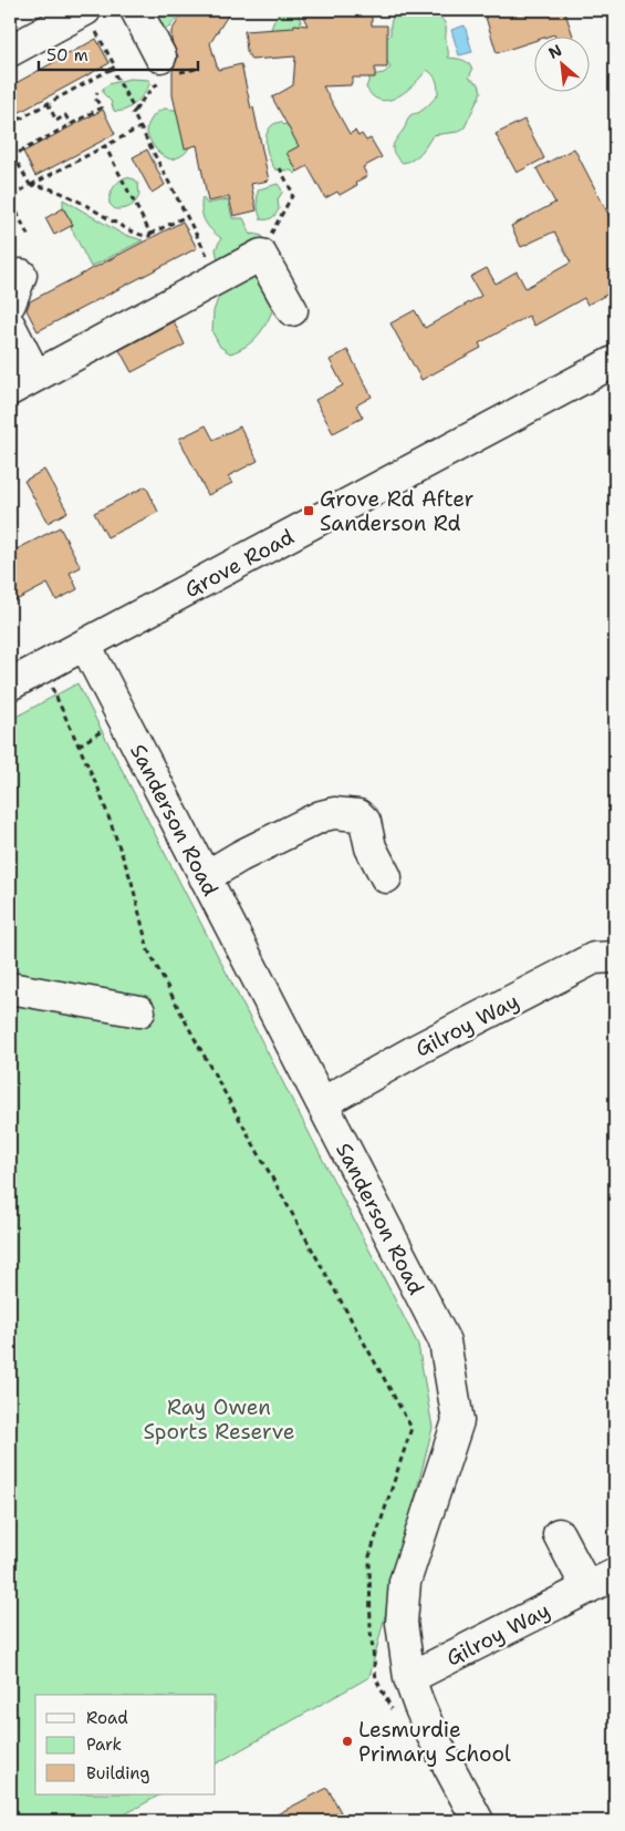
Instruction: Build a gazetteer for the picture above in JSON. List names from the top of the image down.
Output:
{
  "streets": {
    "street": ["Grove Road", "Sanderson Road", "Gilroy Way"]
  },
  "crossings": [
    ["Grove Road", "Sanderson Road"],
    ["Sanderson Road", "Gilroy Way"]
  ],
  "parks": ["Ray Owen Sports Reserve"],
  "places": {
    "transit": ["Grove Rd After Sanderson Rd"],
    "other": ["Lesmurdie Primary School"]
  },
  "legend": ["Road", "Park", "Building"],
  "scale_bar": "50 m",
  "north": "top left"
}
